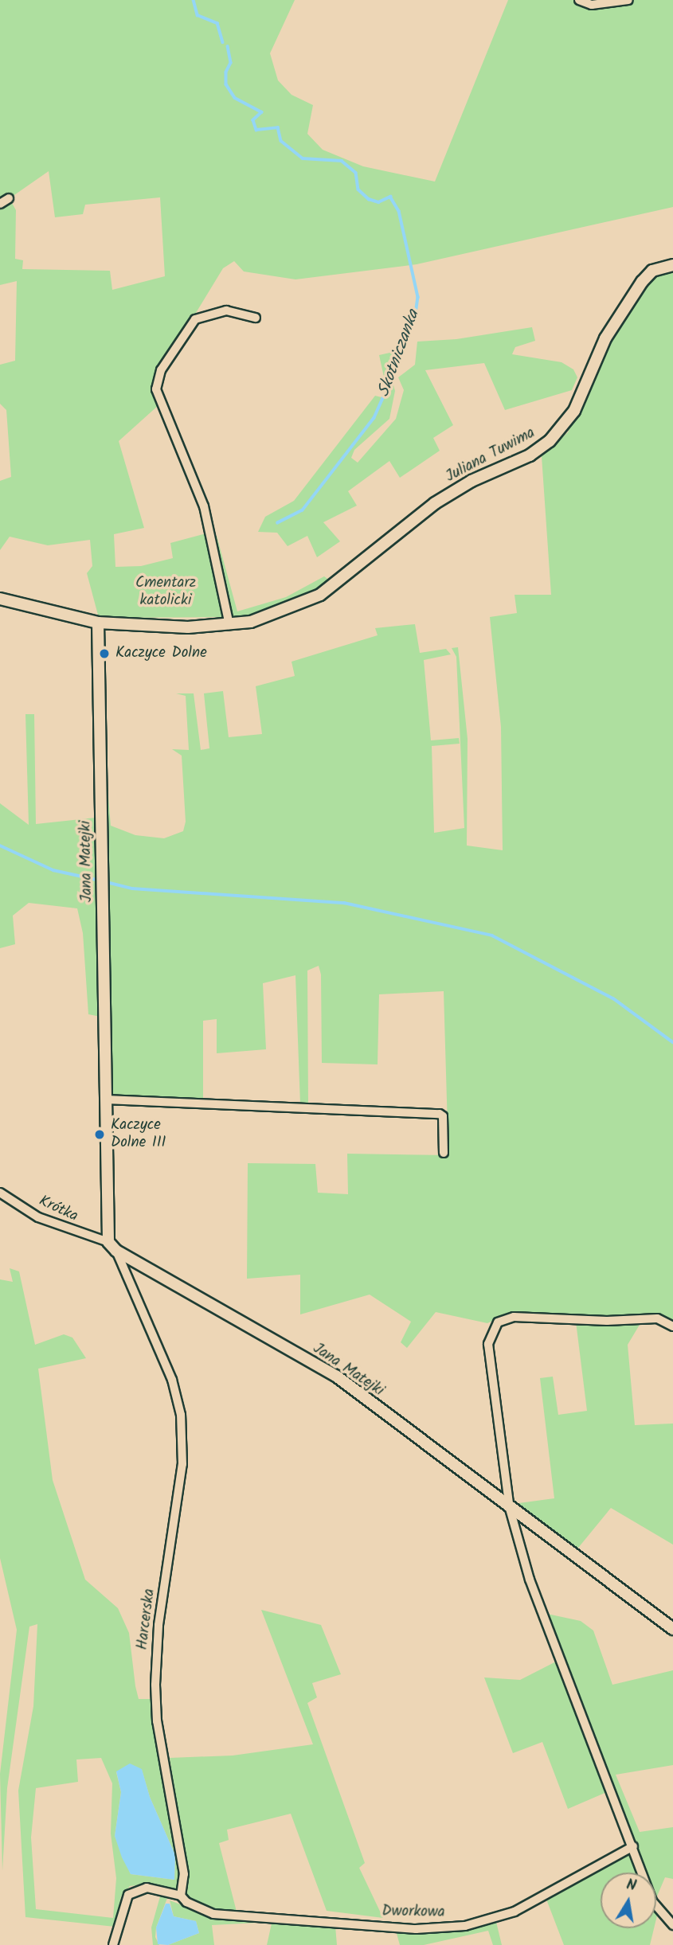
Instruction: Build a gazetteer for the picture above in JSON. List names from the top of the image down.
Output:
{
  "streets": {
    "street": [
      "Juliana Tuwima",
      "Jana Matejki",
      "Krótka",
      "Harcerska",
      "Dworkowa"
    ]
  },
  "crossings": [
    ["Juliana Tuwima", "Jana Matejki"],
    ["Jana Matejki", "Krótka"],
    ["Jana Matejki", "Harcerska"],
    ["Krótka", "Harcerska"],
    ["Harcerska", "Dworkowa"]
  ],
  "water": ["Skotniczanka"],
  "parks": ["Cmentarz katolicki"],
  "places": ["Kaczyce Dolne", "Kaczyce Dolne III"],
  "north": "top"
}
